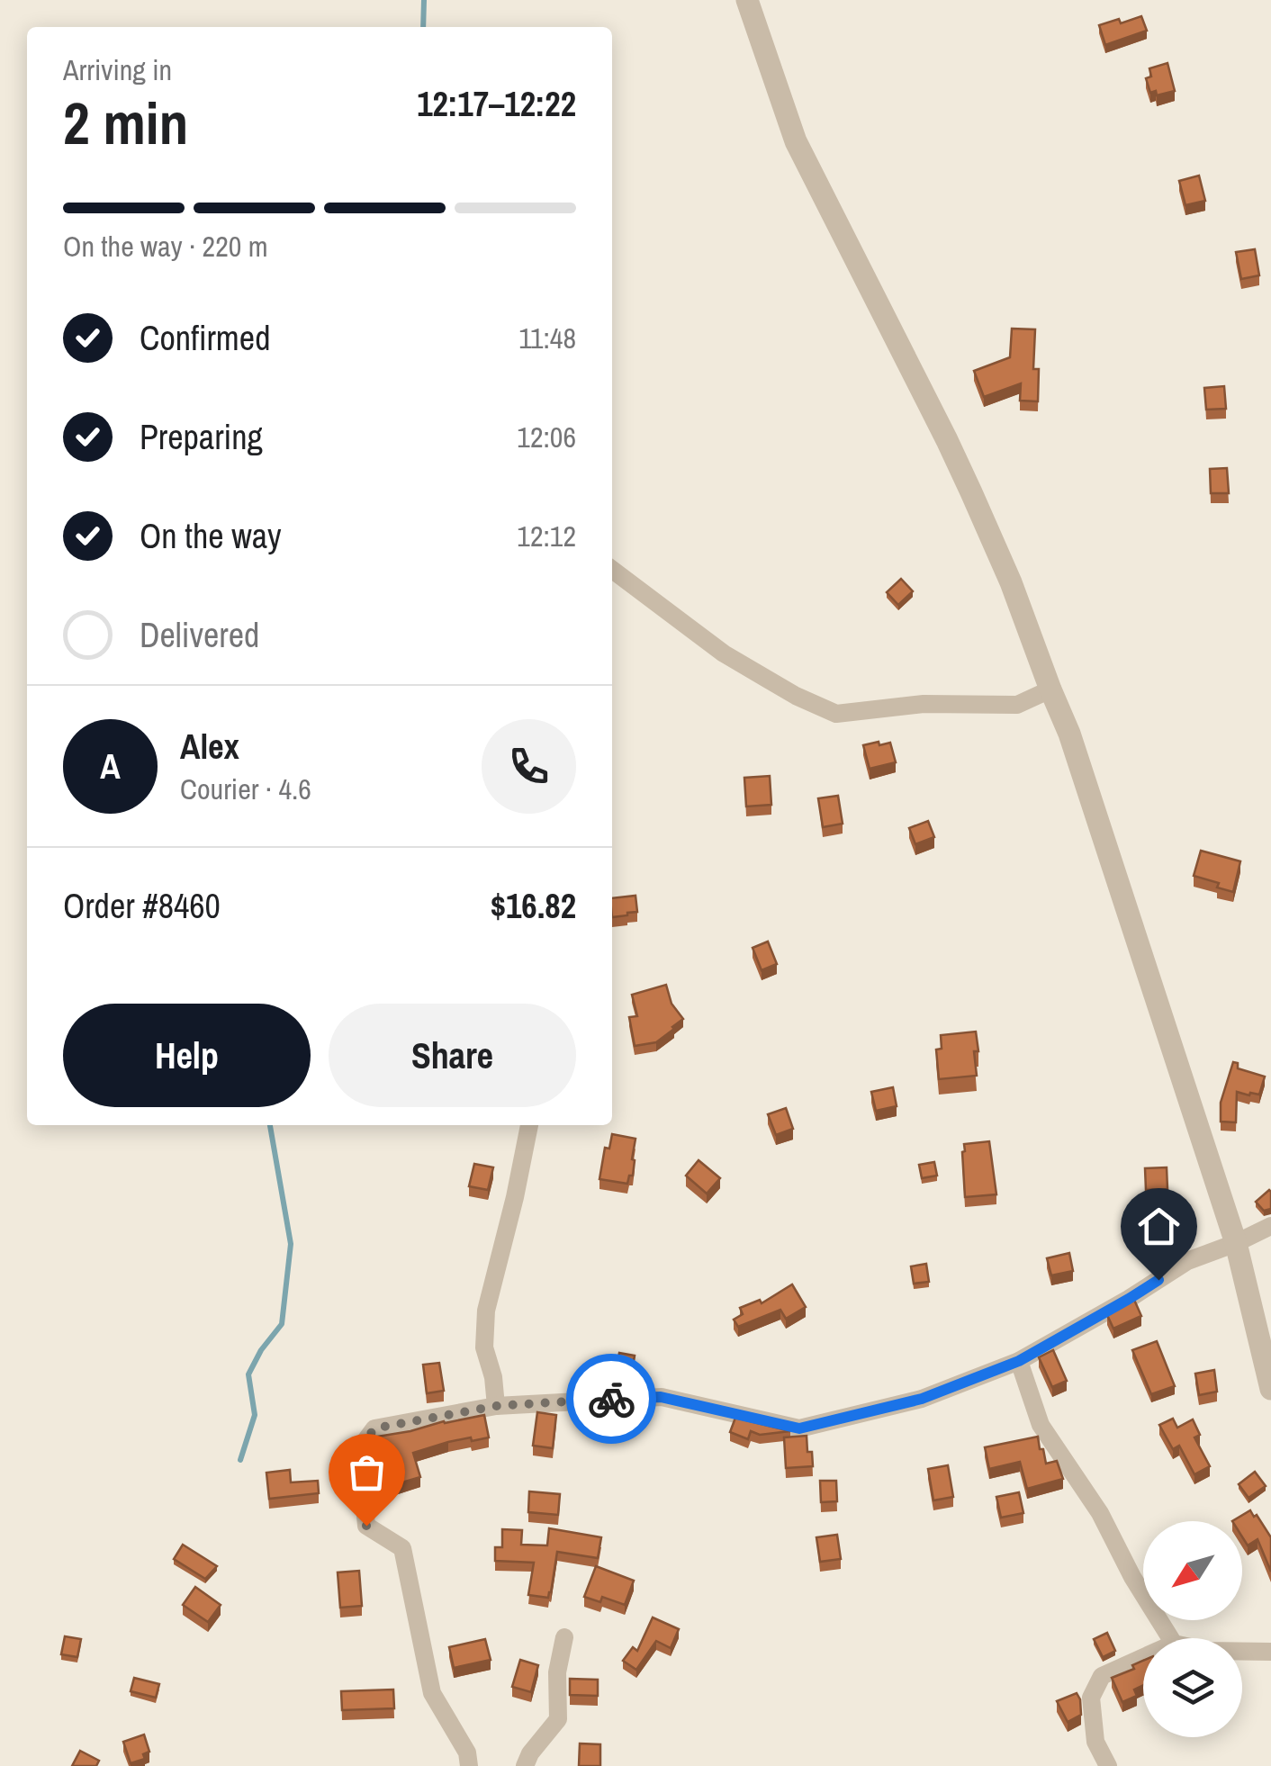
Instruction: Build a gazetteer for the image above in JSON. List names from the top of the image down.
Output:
{
  "north": "bottom left",
  "page": {
    "heading": ["2 min", "Arriving in", "12:17–12:22"],
    "panel": [
      "Alex",
      "Courier · 4.6",
      "Order #8460",
      "$16.82"
    ],
    "bar": "On the way · 220 m",
    "list": [
      ["Confirmed", "11:48"],
      ["Preparing", "12:06"],
      ["On the way", "12:12"],
      "Delivered"
    ],
    "round": "A",
    "buttons": ["Help", "Share"]
  }
}
